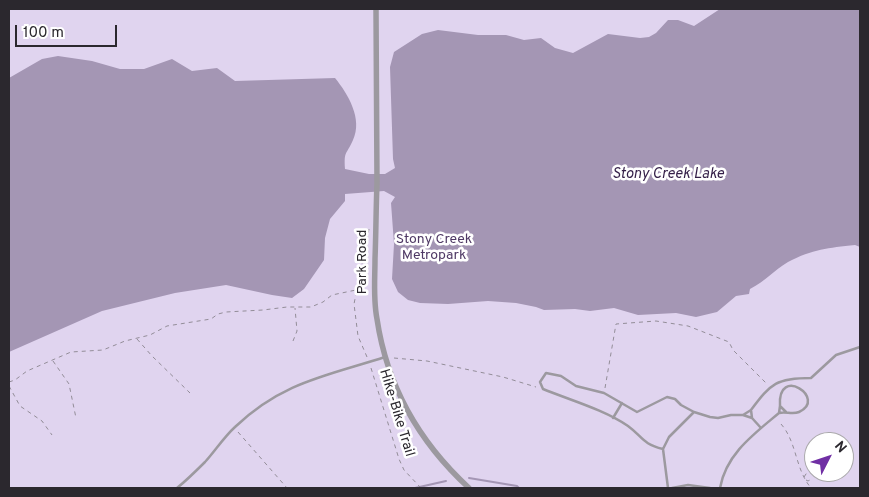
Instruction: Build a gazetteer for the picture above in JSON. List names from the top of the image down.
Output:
{
  "streets": {
    "street": ["Park Road"],
    "path": ["Hike-Bike Trail"]
  },
  "water": ["Stony Creek Lake"],
  "parks": ["Stony Creek Metropark"],
  "scale_bar": "100 m",
  "north": "top right"
}
